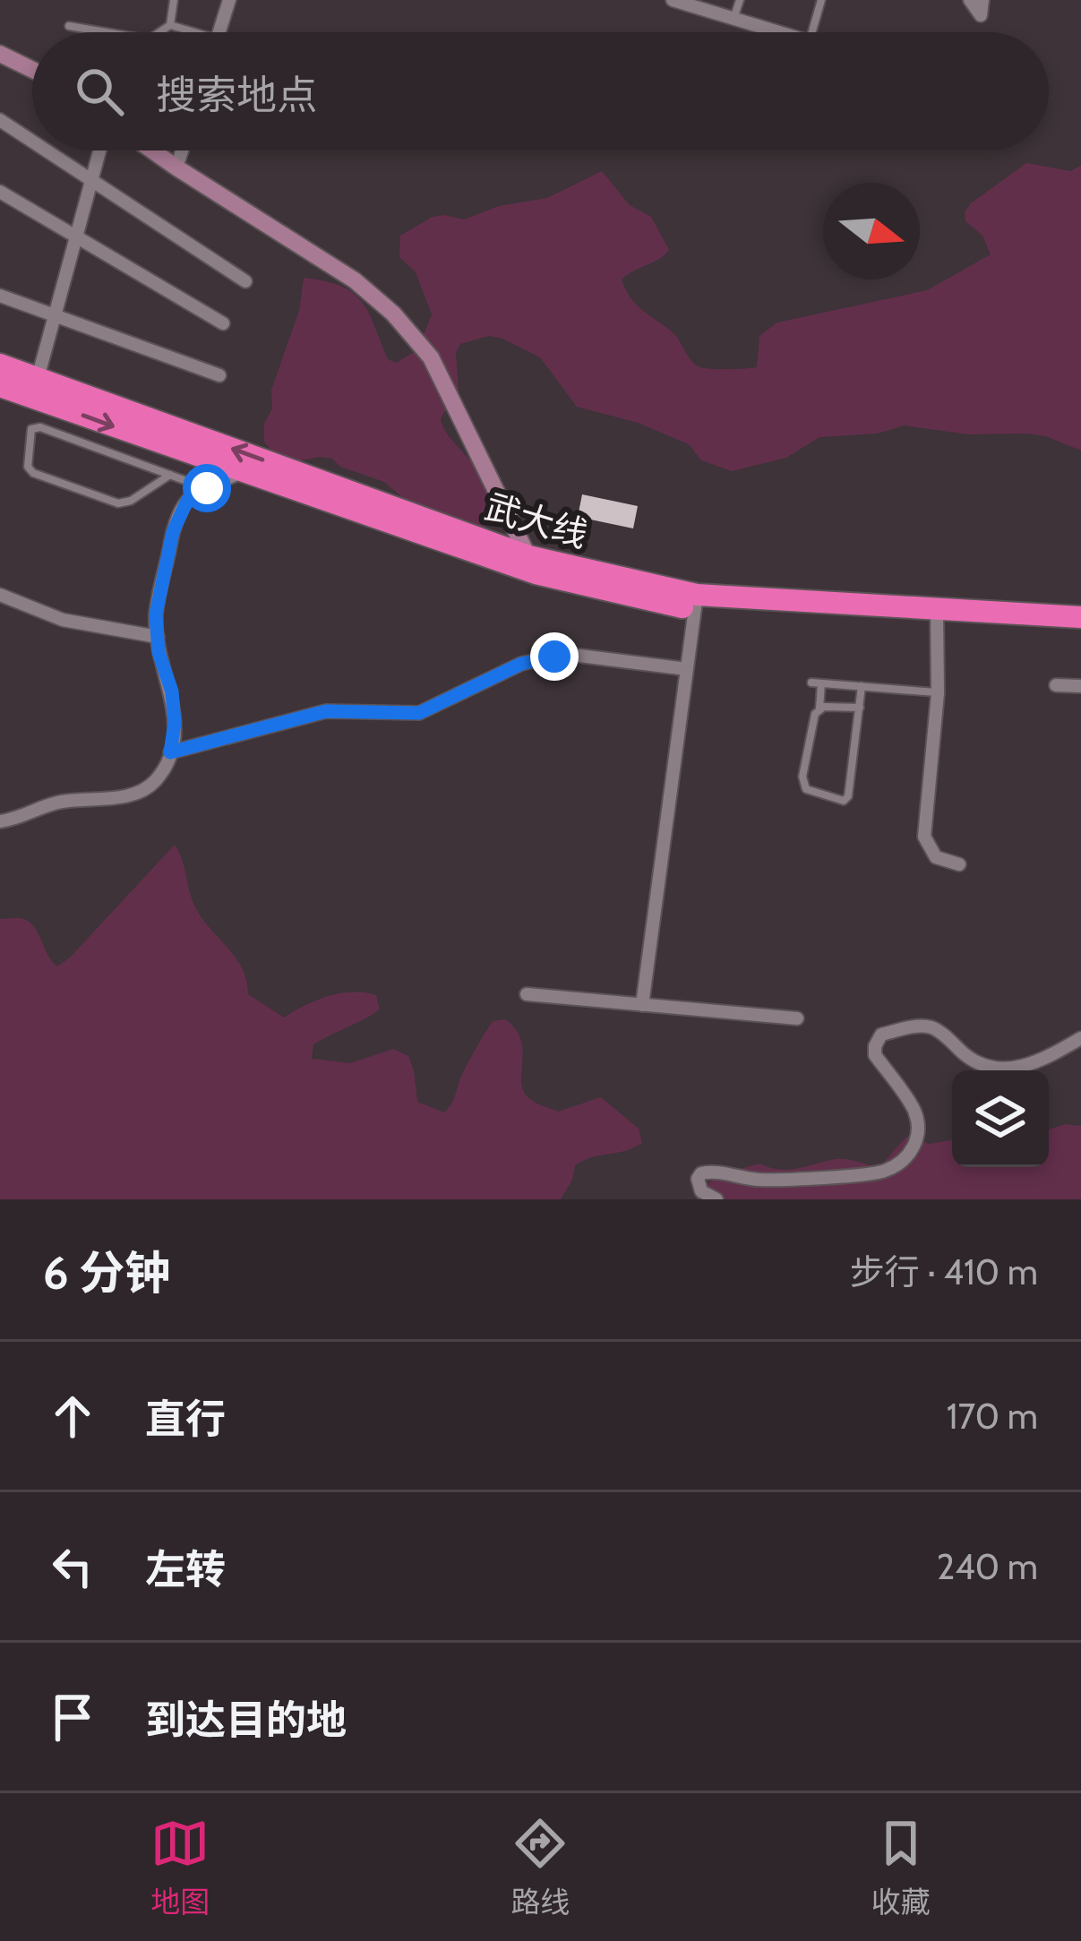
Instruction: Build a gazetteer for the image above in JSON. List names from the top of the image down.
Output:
{
  "streets": {
    "highway": ["武大线"]
  },
  "north": "right",
  "page": {
    "search": "搜索地点",
    "heading": ["6 分钟", "步行 · 410 m"],
    "list": [
      ["直行", "170 m"],
      ["左转", "240 m"],
      "到达目的地"
    ],
    "nav": ["地图", "路线", "收藏"]
  }
}
